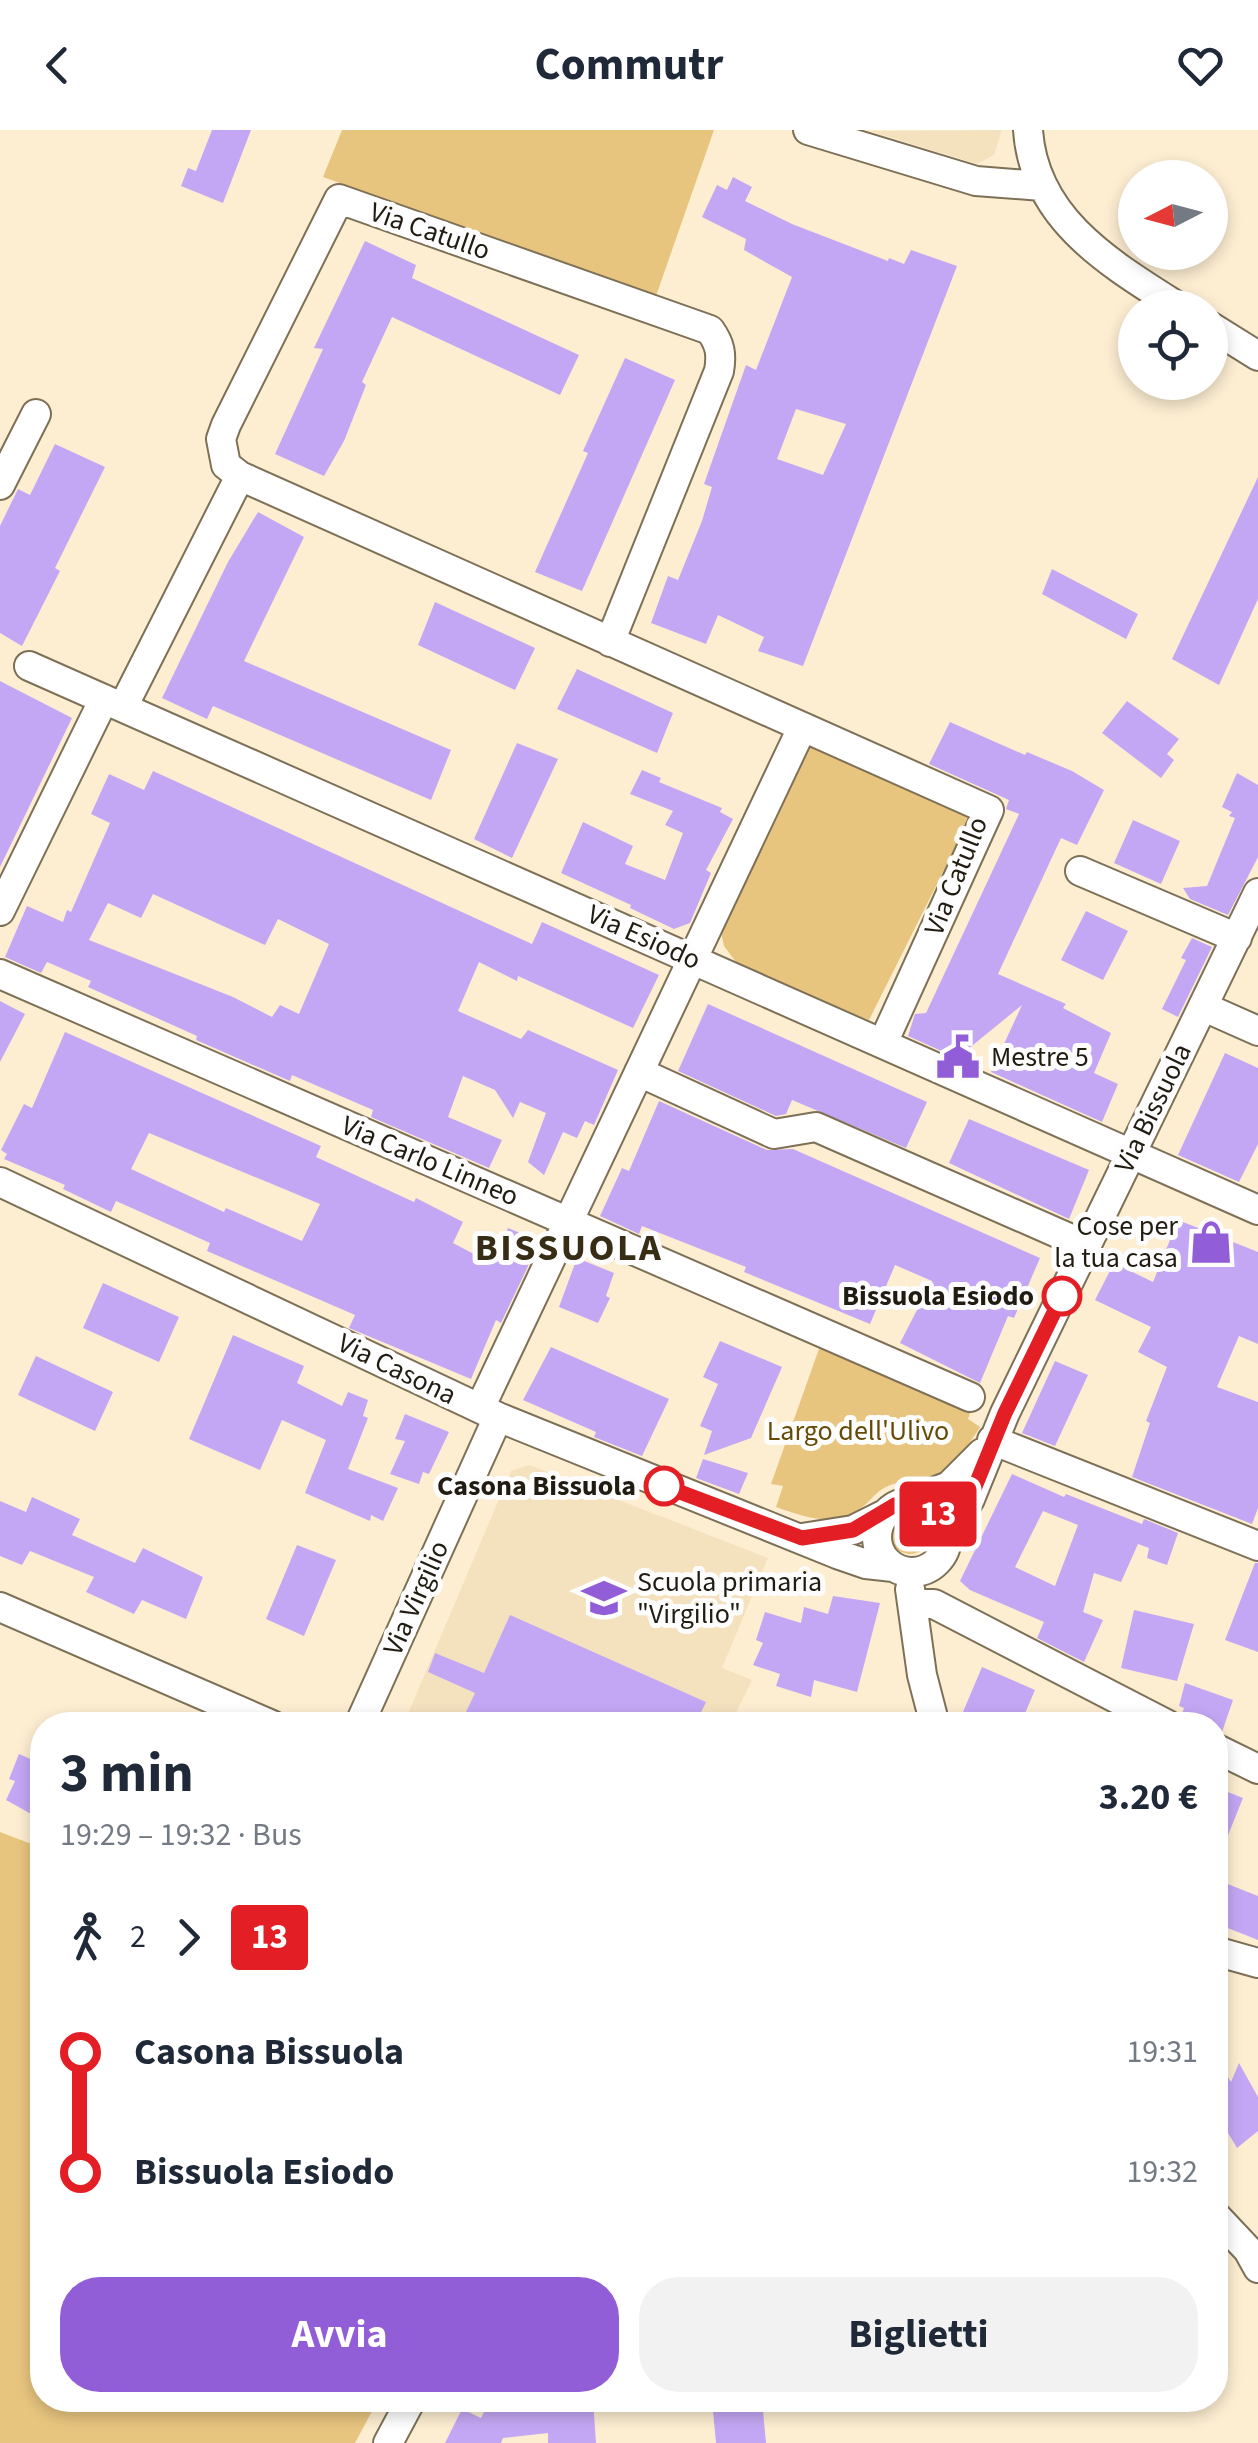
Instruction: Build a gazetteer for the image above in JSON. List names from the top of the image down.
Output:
{
  "streets": {
    "street": [
      "Via Catullo",
      "Via Esiodo",
      "Via Bissuola",
      "Via Carlo Linneo",
      "Via Casona",
      "Via Virgilio"
    ]
  },
  "crossings": [
    ["Via Catullo", "Via Esiodo"],
    ["Via Catullo", "Via Virgilio"],
    ["Via Esiodo", "Via Bissuola"],
    ["Via Esiodo", "Via Virgilio"],
    ["Via Bissuola", "Via Casona"],
    ["Via Carlo Linneo", "Via Virgilio"],
    ["Via Casona", "Via Virgilio"]
  ],
  "districts": ["BISSUOLA"],
  "parks": ["Largo dell'Ulivo"],
  "places": {
    "public building": ["Mestre 5"],
    "shop": ["Cose per la tua casa"],
    "other": ["Bissuola Esiodo", "Casona Bissuola"],
    "school or university": ["Scuola primaria \"Virgilio\""]
  },
  "lines": ["bus line 13"],
  "north": "left",
  "page": {
    "header": "Commutr",
    "on_map": "13",
    "heading": ["3 min", "19:29 – 19:32 · Bus", "3.20 €"],
    "legs": ["2", "13"],
    "list": [
      {
        "name": "Casona Bissuola",
        "value": "19:31"
      },
      {
        "name": "Bissuola Esiodo",
        "value": "19:32"
      }
    ],
    "buttons": ["Avvia", "Biglietti"]
  }
}
